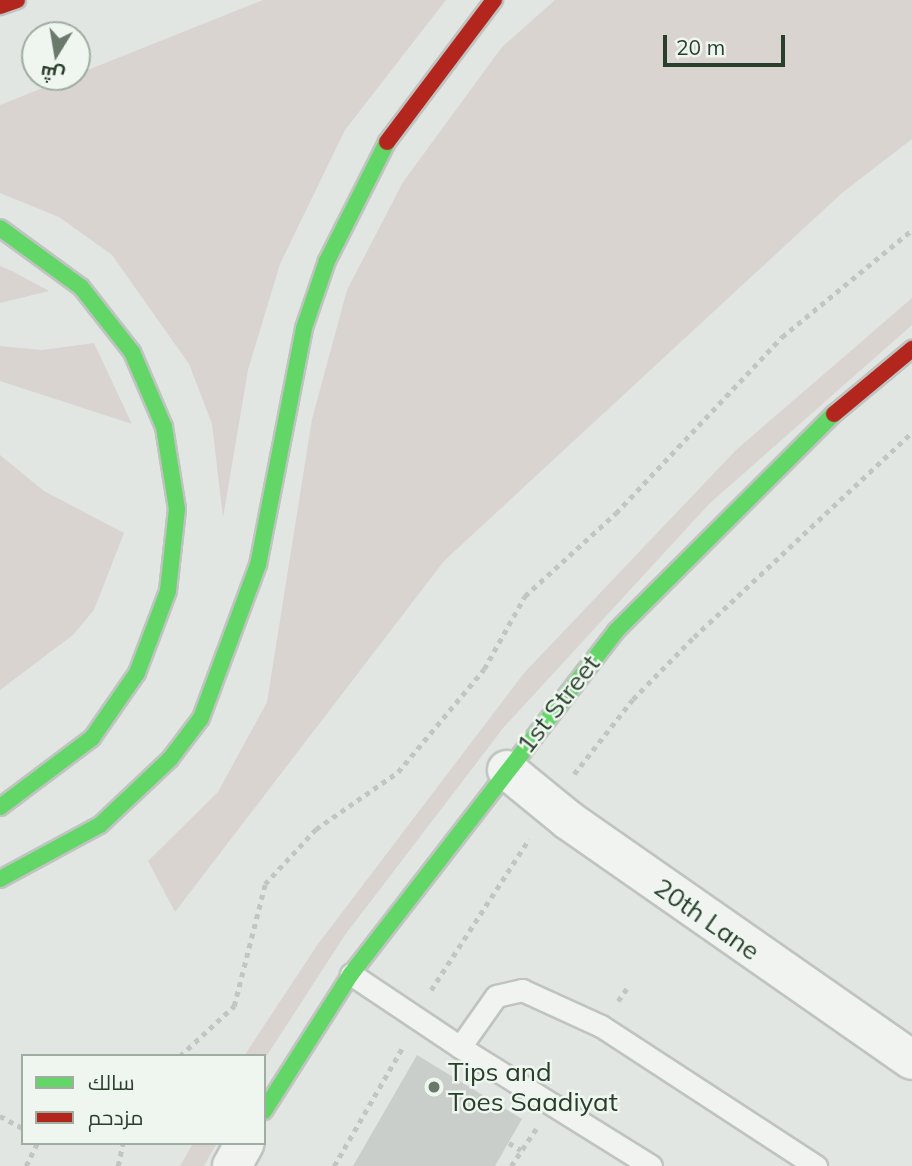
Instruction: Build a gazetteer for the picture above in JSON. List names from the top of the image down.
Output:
{
  "streets": {
    "main road": ["1st Street"],
    "street": ["20th Lane"]
  },
  "crossings": [
    ["1st Street", "20th Lane"]
  ],
  "places": ["Tips and Toes Saadiyat"],
  "legend": ["سالك", "مزدحم"],
  "scale_bar": "20 m",
  "north": "bottom"
}
